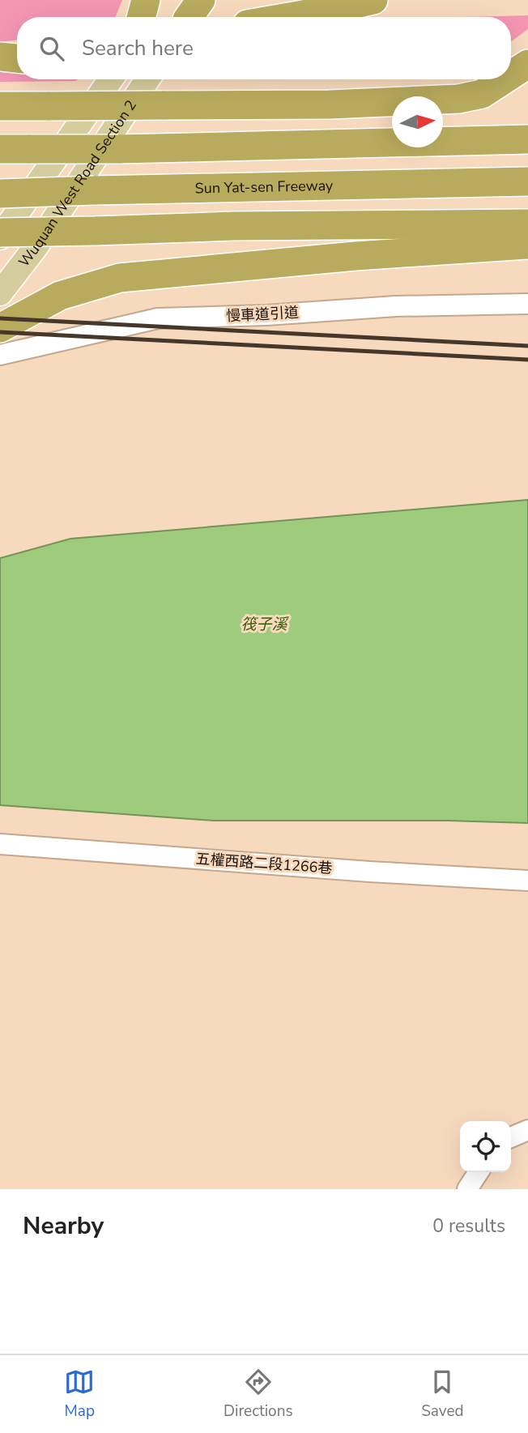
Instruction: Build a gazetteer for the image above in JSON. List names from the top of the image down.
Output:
{
  "streets": {
    "highway": ["Sun Yat-sen Freeway"],
    "main road": ["Wuquan West Road Section 2"],
    "lane": ["慢車道引道", "五權西路二段1266巷"]
  },
  "water": ["筏子溪"],
  "north": "right",
  "page": {
    "search": "Search here",
    "heading": ["Nearby", "0 results"],
    "nav": ["Map", "Directions", "Saved"]
  }
}
